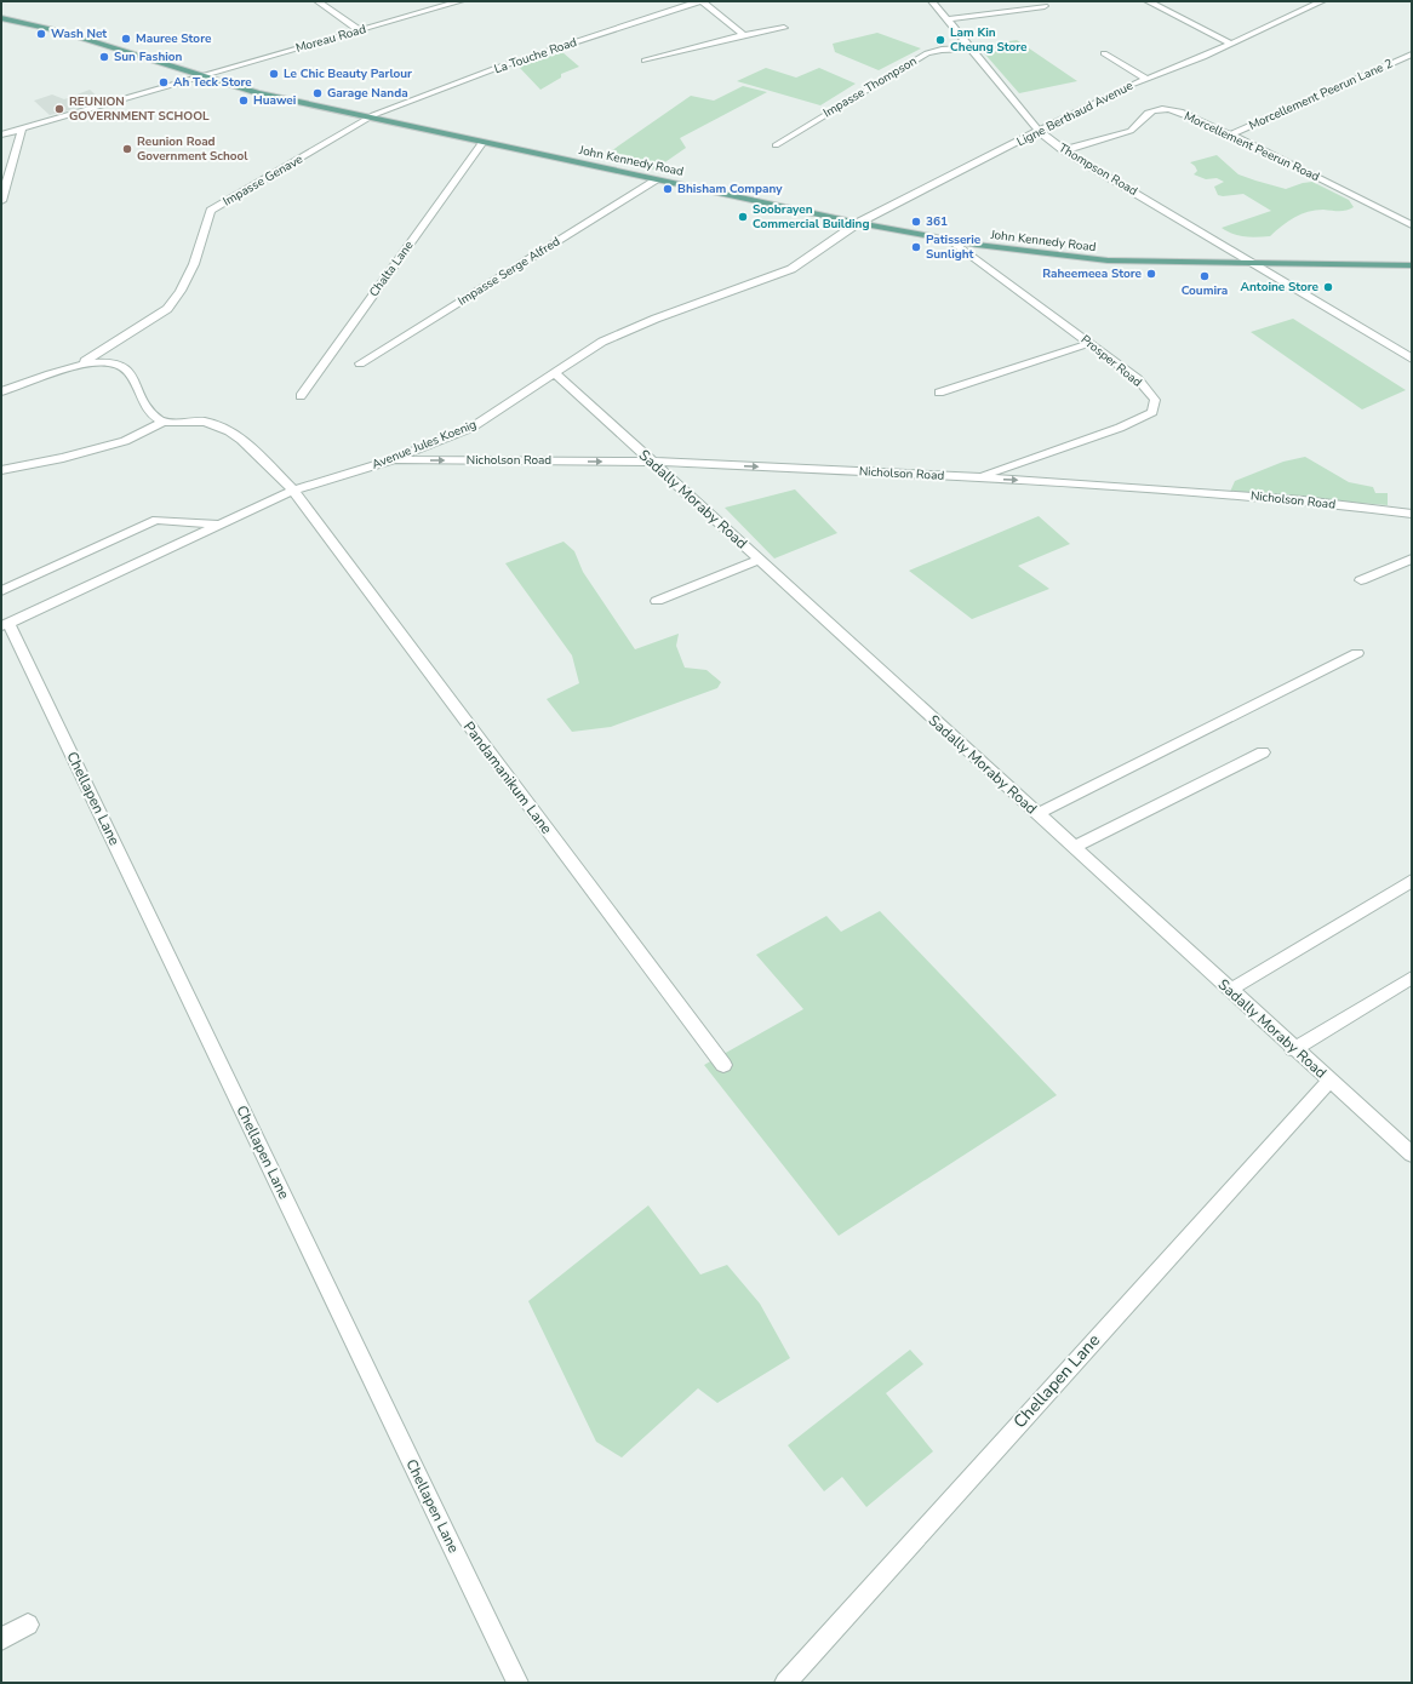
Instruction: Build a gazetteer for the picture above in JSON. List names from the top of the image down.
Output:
{
  "streets": {
    "main road": ["John Kennedy Road"],
    "street": [
      "Moreau Road",
      "La Touche Road",
      "Impasse Thompson",
      "Morcellement Peerun Lane 2",
      "Ligne Berthaud Avenue",
      "Morcellement Peerun Road",
      "Thompson Road",
      "Impasse Genave",
      "Chalta Lane",
      "Impasse Serge Alfred",
      "Prosper Road",
      "Avenue Jules Koenig",
      "Nicholson Road",
      "Sadally Moraby Road",
      "Pandamanikum Lane",
      "Chellapen Lane"
    ]
  },
  "crossings": [
    ["Moreau Road", "John Kennedy Road"],
    ["La Touche Road", "John Kennedy Road"],
    ["La Touche Road", "Impasse Genave"],
    ["Impasse Thompson", "Thompson Road"],
    ["Morcellement Peerun Lane 2", "Morcellement Peerun Road"],
    ["Ligne Berthaud Avenue", "John Kennedy Road"],
    ["Ligne Berthaud Avenue", "Thompson Road"],
    ["Ligne Berthaud Avenue", "Avenue Jules Koenig"],
    ["Morcellement Peerun Road", "Thompson Road"],
    ["John Kennedy Road", "Thompson Road"],
    ["John Kennedy Road", "Impasse Genave"],
    ["John Kennedy Road", "Chalta Lane"],
    ["John Kennedy Road", "Impasse Serge Alfred"],
    ["John Kennedy Road", "Prosper Road"],
    ["John Kennedy Road", "Avenue Jules Koenig"],
    ["Prosper Road", "Nicholson Road"],
    ["Avenue Jules Koenig", "Nicholson Road"],
    ["Avenue Jules Koenig", "Sadally Moraby Road"],
    ["Avenue Jules Koenig", "Pandamanikum Lane"],
    ["Avenue Jules Koenig", "Chellapen Lane"],
    ["Nicholson Road", "Sadally Moraby Road"],
    ["Sadally Moraby Road", "Chellapen Lane"]
  ],
  "one_way": ["Nicholson Road"],
  "places": [
    "Wash Net",
    "Mauree Store",
    "Lam Kin Cheung Store",
    "Sun Fashion",
    "Le Chic Beauty Parlour",
    "Ah Teck Store",
    "Garage Nanda",
    "Huawei",
    "REUNION GOVERNMENT SCHOOL",
    "Reunion Road Government School",
    "Bhisham Company",
    "Soobrayen Commercial Building",
    "361",
    "Patisserie Sunlight",
    "Raheemeea Store",
    "Coumira",
    "Antoine Store"
  ]
}
